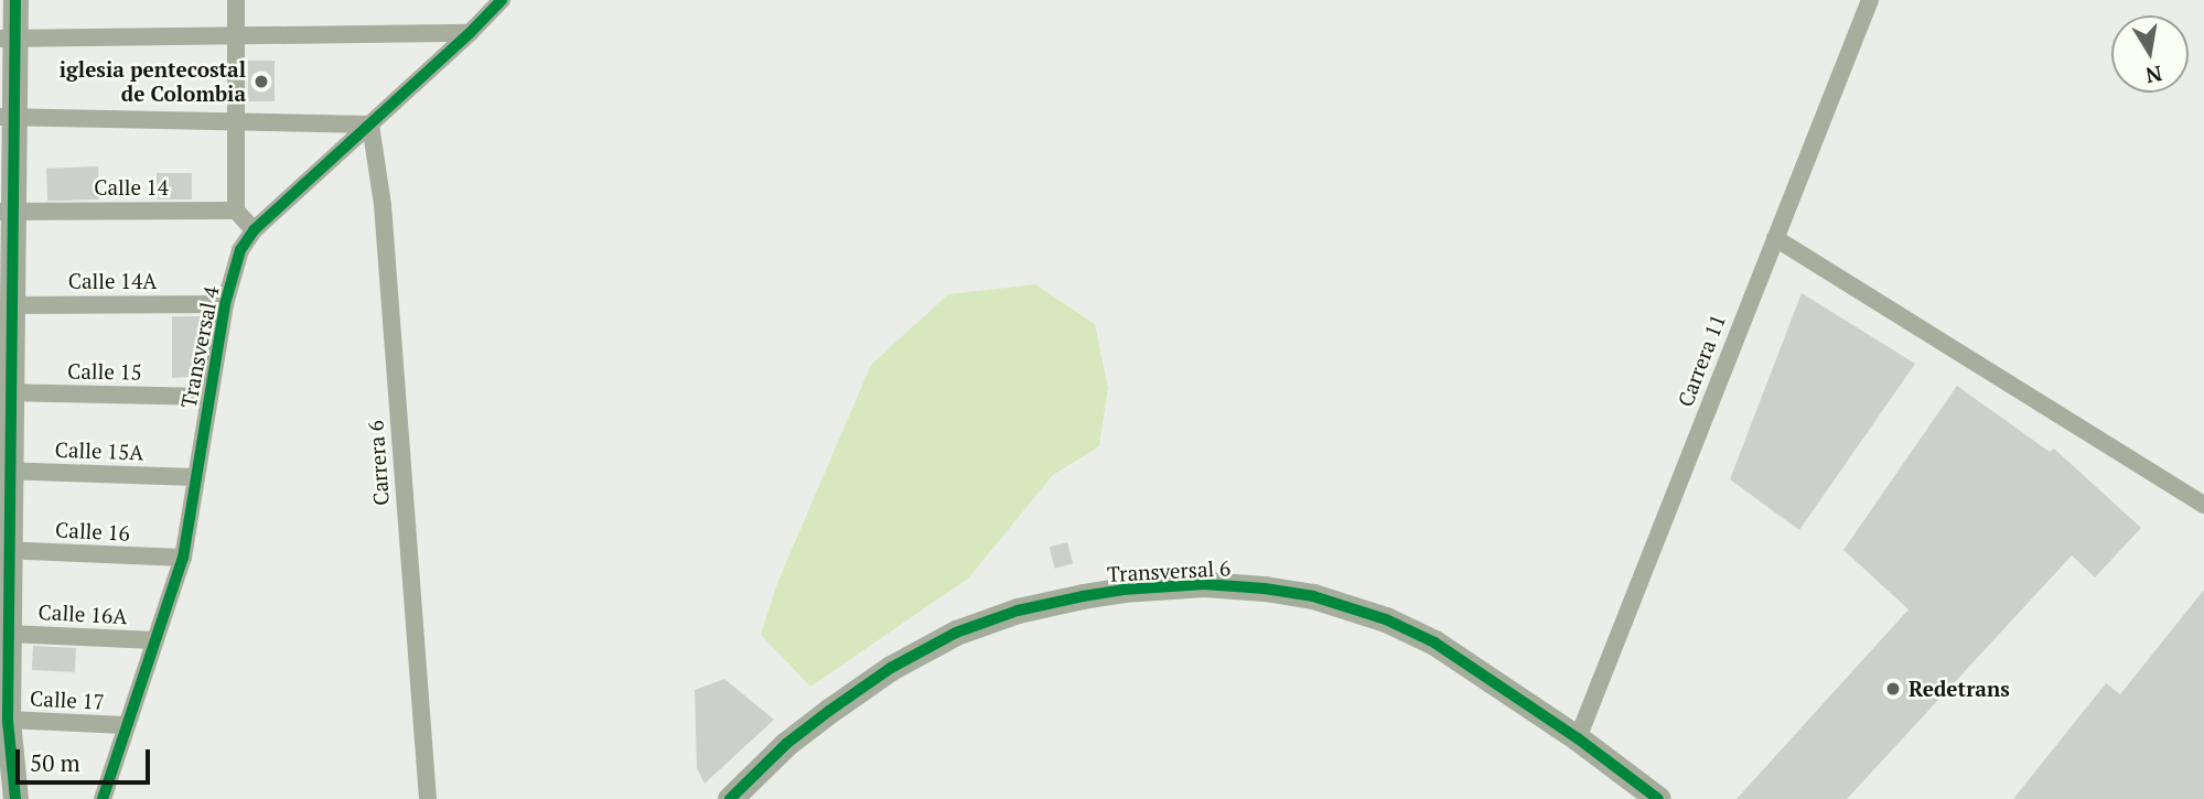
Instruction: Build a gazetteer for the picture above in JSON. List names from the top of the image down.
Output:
{
  "streets": {
    "street": [
      "Calle 14",
      "Calle 14A",
      "Transversal 4",
      "Carrera 11",
      "Calle 15",
      "Calle 15A",
      "Carrera 6",
      "Calle 16",
      "Transversal 6",
      "Calle 16A",
      "Calle 17"
    ]
  },
  "crossings": [
    ["Calle 14A", "Transversal 4"],
    ["Transversal 4", "Calle 15"],
    ["Transversal 4", "Calle 15A"],
    ["Transversal 4", "Carrera 6"],
    ["Transversal 4", "Calle 16"],
    ["Transversal 4", "Calle 16A"],
    ["Transversal 4", "Calle 17"],
    ["Carrera 11", "Transversal 6"]
  ],
  "places": ["iglesia pentecostal de Colombia", "Redetrans"],
  "scale_bar": "50 m",
  "north": "bottom"
}
